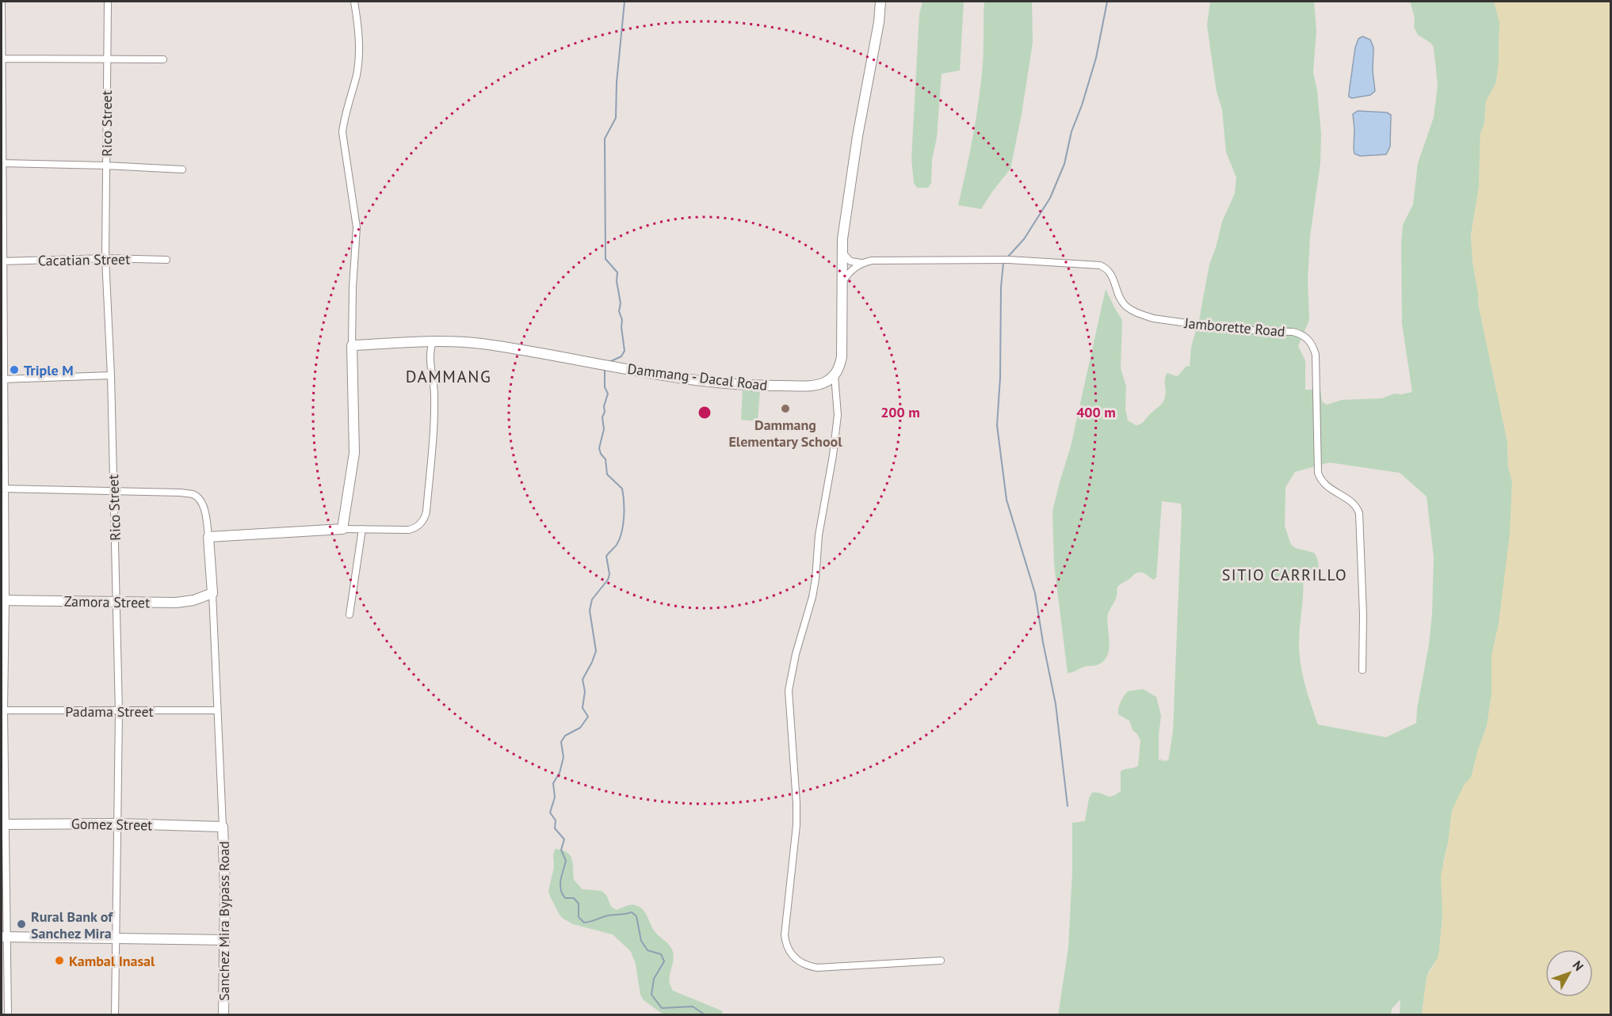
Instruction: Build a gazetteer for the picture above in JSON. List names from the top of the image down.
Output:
{
  "streets": {
    "street": [
      "Rico Street",
      "Cacatian Street",
      "Jamborette Road",
      "Dammang - Dacal Road",
      "Zamora Street",
      "Padama Street",
      "Gomez Street",
      "Sanchez Mira Bypass Road"
    ]
  },
  "crossings": [
    ["Rico Street", "Cacatian Street"],
    ["Rico Street", "Zamora Street"],
    ["Rico Street", "Padama Street"],
    ["Rico Street", "Gomez Street"],
    ["Gomez Street", "Sanchez Mira Bypass Road"]
  ],
  "districts": ["DAMMANG", "SITIO CARRILLO"],
  "places": [
    "Triple M",
    "Dammang Elementary School",
    "Rural Bank of Sanchez Mira",
    "Kambal Inasal"
  ],
  "north": "top right",
  "rings": ["200 m", "400 m"]
}
